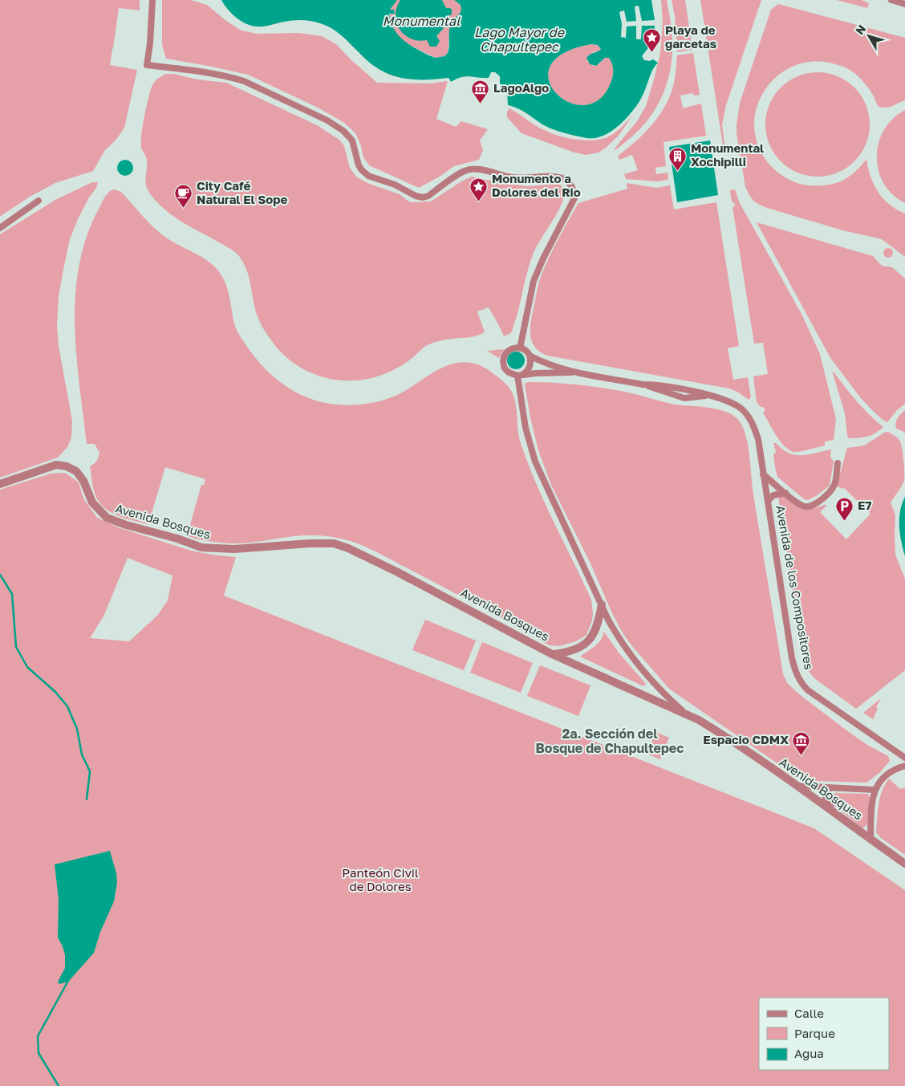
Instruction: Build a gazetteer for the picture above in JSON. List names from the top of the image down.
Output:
{
  "streets": {
    "street": ["Avenida Bosques", "Avenida de los Compositores"]
  },
  "districts": ["2a. Sección del Bosque de Chapultepec"],
  "water": ["Monumental", "Lago Mayor de Chapultepec"],
  "parks": ["Panteón Civil de Dolores"],
  "places": {
    "place": ["Playa de garcetas", "Monumento a Dolores del Rio"],
    "museum": ["LagoAlgo", "Espacio CDMX"],
    "building": ["Monumental Xochipilli"],
    "cafe": ["City Café Natural El Sope"],
    "parking": ["E7"]
  },
  "legend": ["Calle", "Parque", "Agua"],
  "north": "top left"
}
